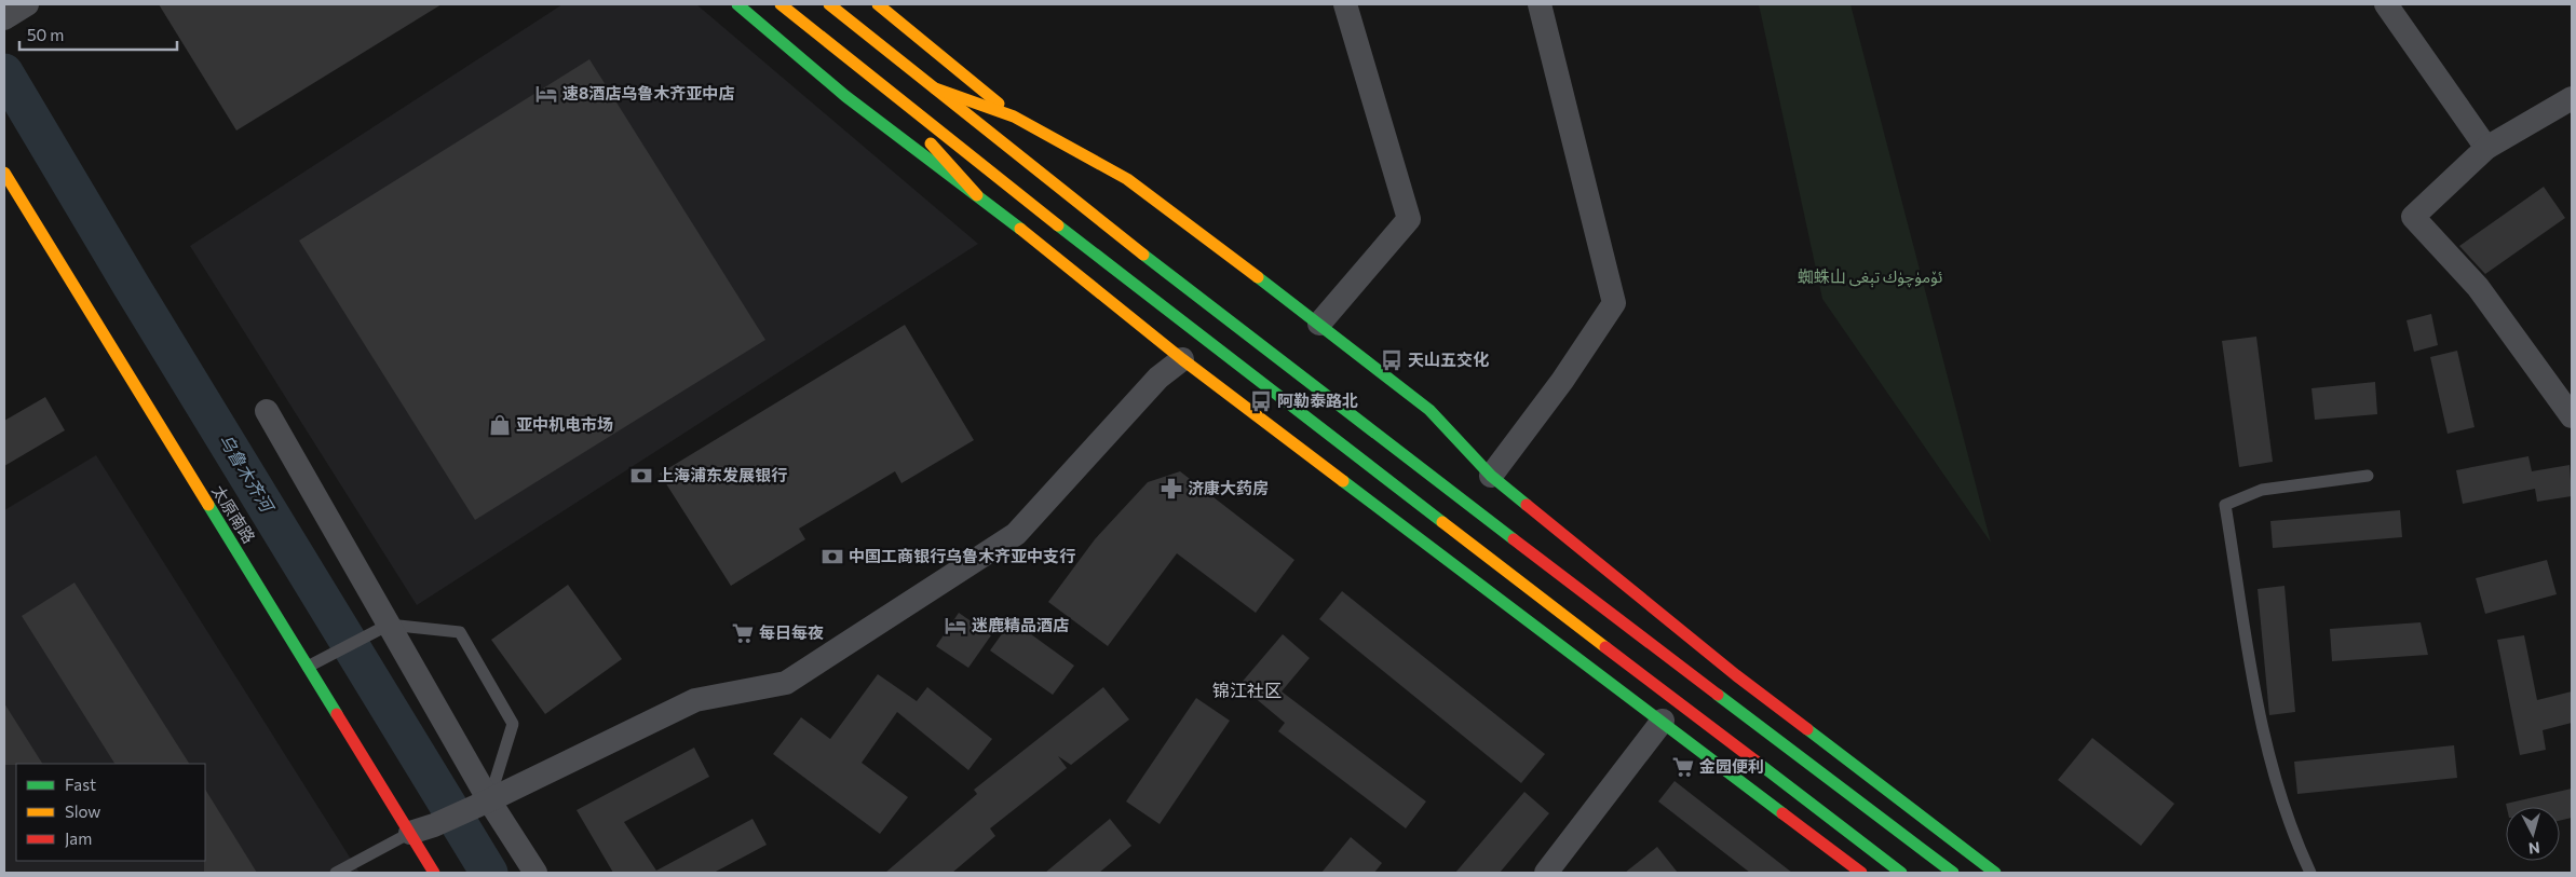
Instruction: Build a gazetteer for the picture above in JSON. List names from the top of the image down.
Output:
{
  "streets": {
    "main road": ["太原南路"]
  },
  "districts": ["锦江社区"],
  "water": ["乌鲁木齐河"],
  "parks": ["蜘蛛山 ئۆمۈچۈك تېغى"],
  "places": {
    "hotel": ["速8酒店乌鲁木齐亚中店", "迷鹿精品酒店"],
    "bus stop": ["天山五交化", "阿勒泰路北"],
    "shop": ["亚中机电市场"],
    "bank": ["上海浦东发展银行", "中国工商银行乌鲁木齐亚中支行"],
    "pharmacy": ["济康大药房"],
    "supermarket": ["每日每夜", "金园便利"]
  },
  "legend": ["Fast", "Slow", "Jam"],
  "scale_bar": "50 m",
  "north": "bottom"
}
